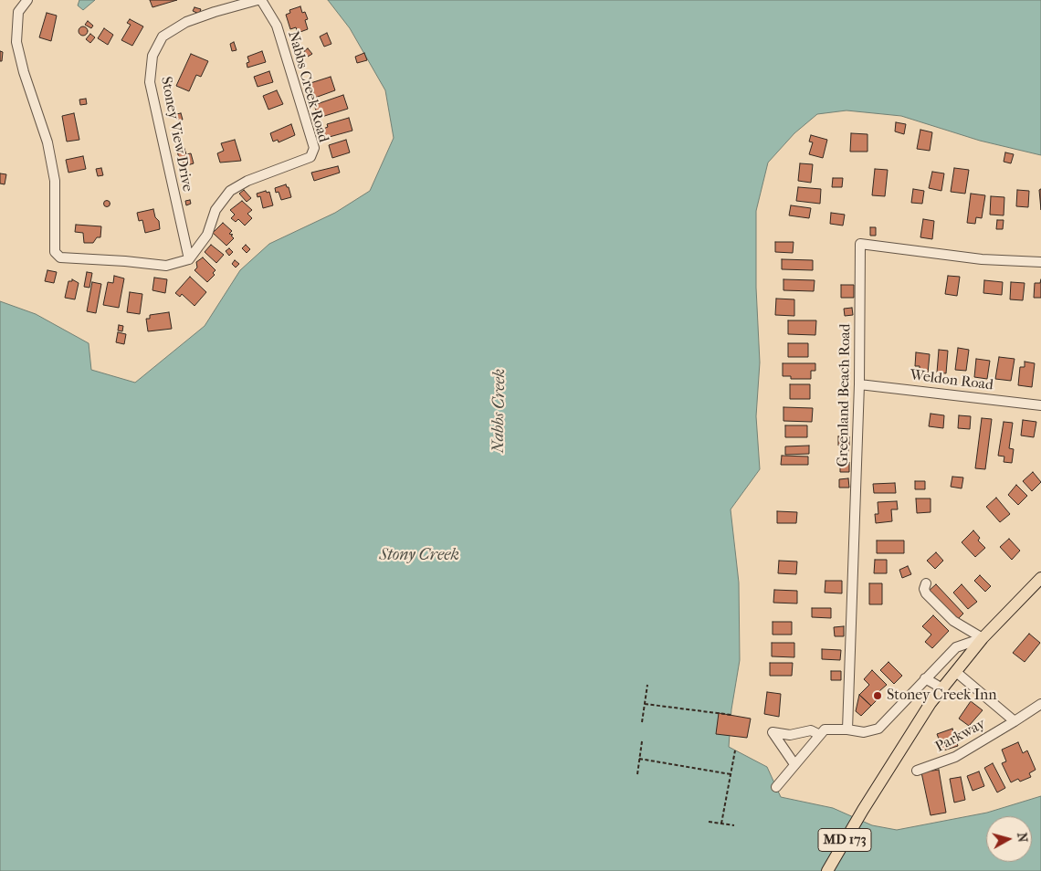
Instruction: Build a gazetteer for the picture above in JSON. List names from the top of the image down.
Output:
{
  "streets": {
    "main road": ["MD 173"],
    "street": [
      "Nabbs Creek Road",
      "Stoney View Drive",
      "Weldon Road",
      "Greenland Beach Road",
      "Parkway"
    ]
  },
  "crossings": [
    ["Nabbs Creek Road", "Stoney View Drive"],
    ["Weldon Road", "Greenland Beach Road"],
    ["Parkway", "MD 173"]
  ],
  "water": ["Nabbs Creek", "Stony Creek"],
  "places": ["Stoney Creek Inn"],
  "north": "right"
}
